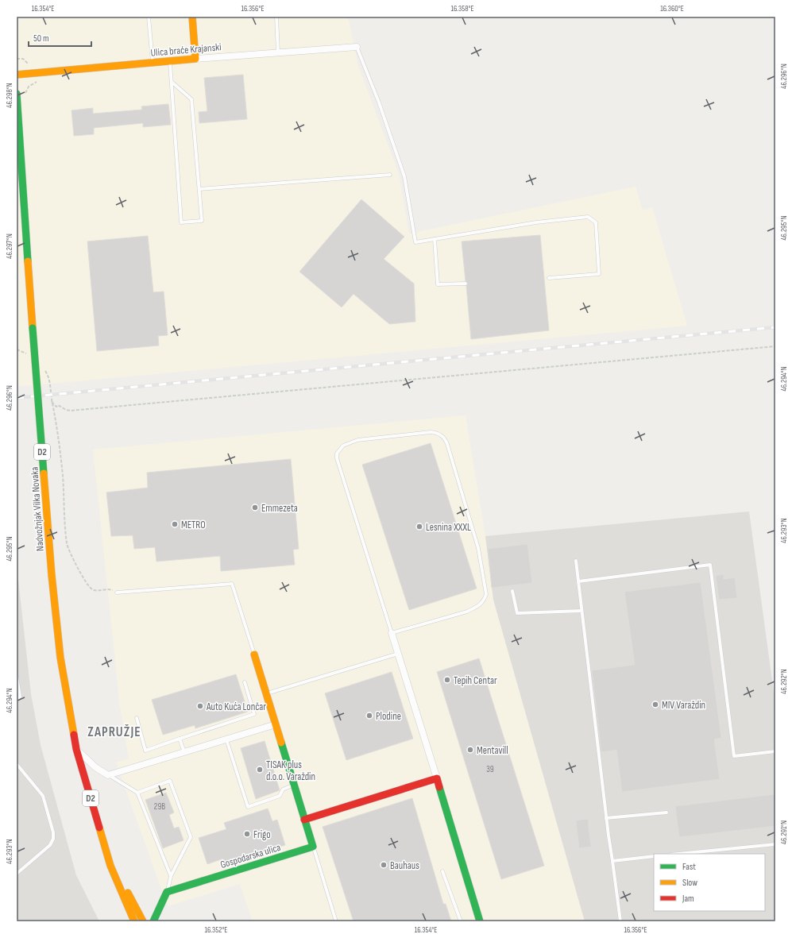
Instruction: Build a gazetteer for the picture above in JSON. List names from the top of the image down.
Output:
{
  "streets": {
    "main road": [
      "Ulica braće Krajanski",
      "D2",
      "Nadvožnjak Vilka Novaka",
      "Gospodarska ulica"
    ]
  },
  "crossings": [
    ["D2", "Nadvožnjak Vilka Novaka"]
  ],
  "districts": ["ZAPRUŽJE"],
  "places": [
    "Emmezeta",
    "METRO",
    "Lesnina XXXL",
    "Tepih Centar",
    "MIV Varaždin",
    "Auto Kuća Lončar",
    "Plodine",
    "Mentavill",
    "TISAK plus d.o.o. Varaždin",
    "Frigo",
    "Bauhaus"
  ],
  "house_numbers": ["39", "29B"],
  "legend": ["Fast", "Slow", "Jam"],
  "scale_bar": "50 m",
  "coordinates": [
    "16.354°E",
    "16.356°E",
    "16.358°E",
    "16.360°E",
    "46.296°N",
    "46.298°N",
    "46.295°N",
    "46.297°N",
    "46.294°N",
    "46.293°N",
    "46.292°N",
    "46.291°N",
    "16.352°E"
  ]
}
